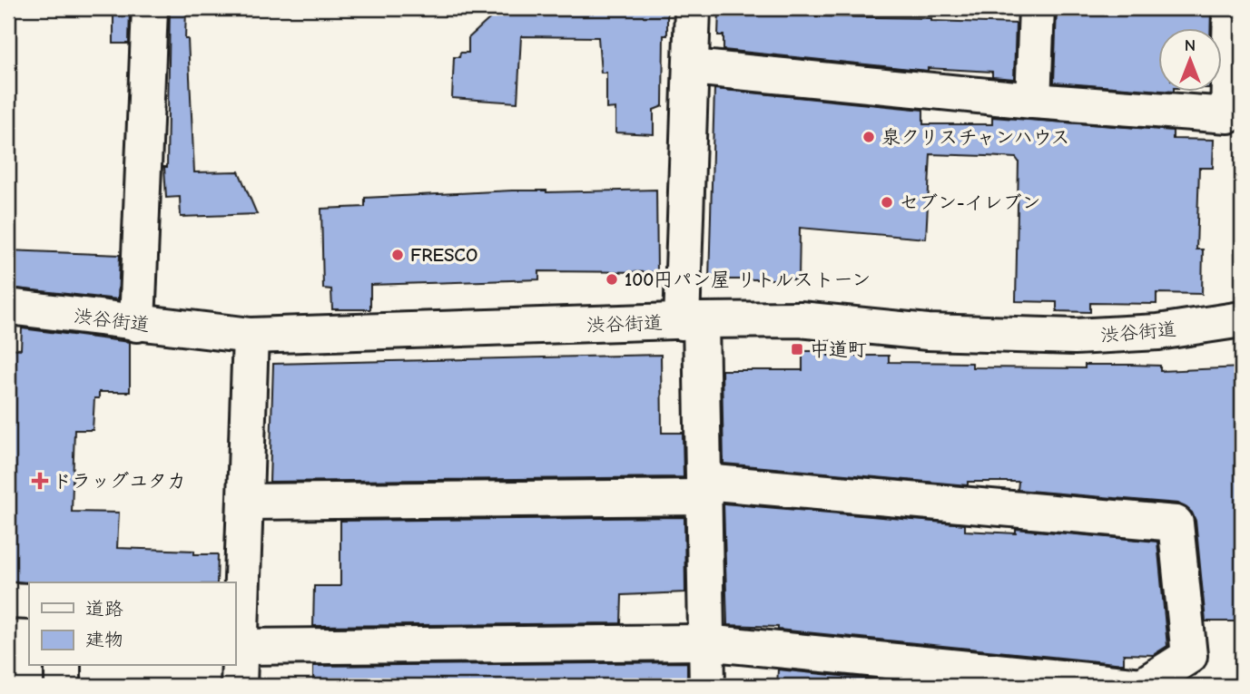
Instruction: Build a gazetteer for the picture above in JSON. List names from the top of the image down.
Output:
{
  "streets": {
    "street": ["渋谷街道"]
  },
  "places": {
    "other": [
      "泉クリスチャンハウス",
      "セブン-イレブン",
      "FRESCO",
      "100円パン屋 リトルストーン"
    ],
    "transit": ["中道町"],
    "health": ["ドラッグユタカ"]
  },
  "legend": ["道路", "建物"],
  "north": "top"
}
